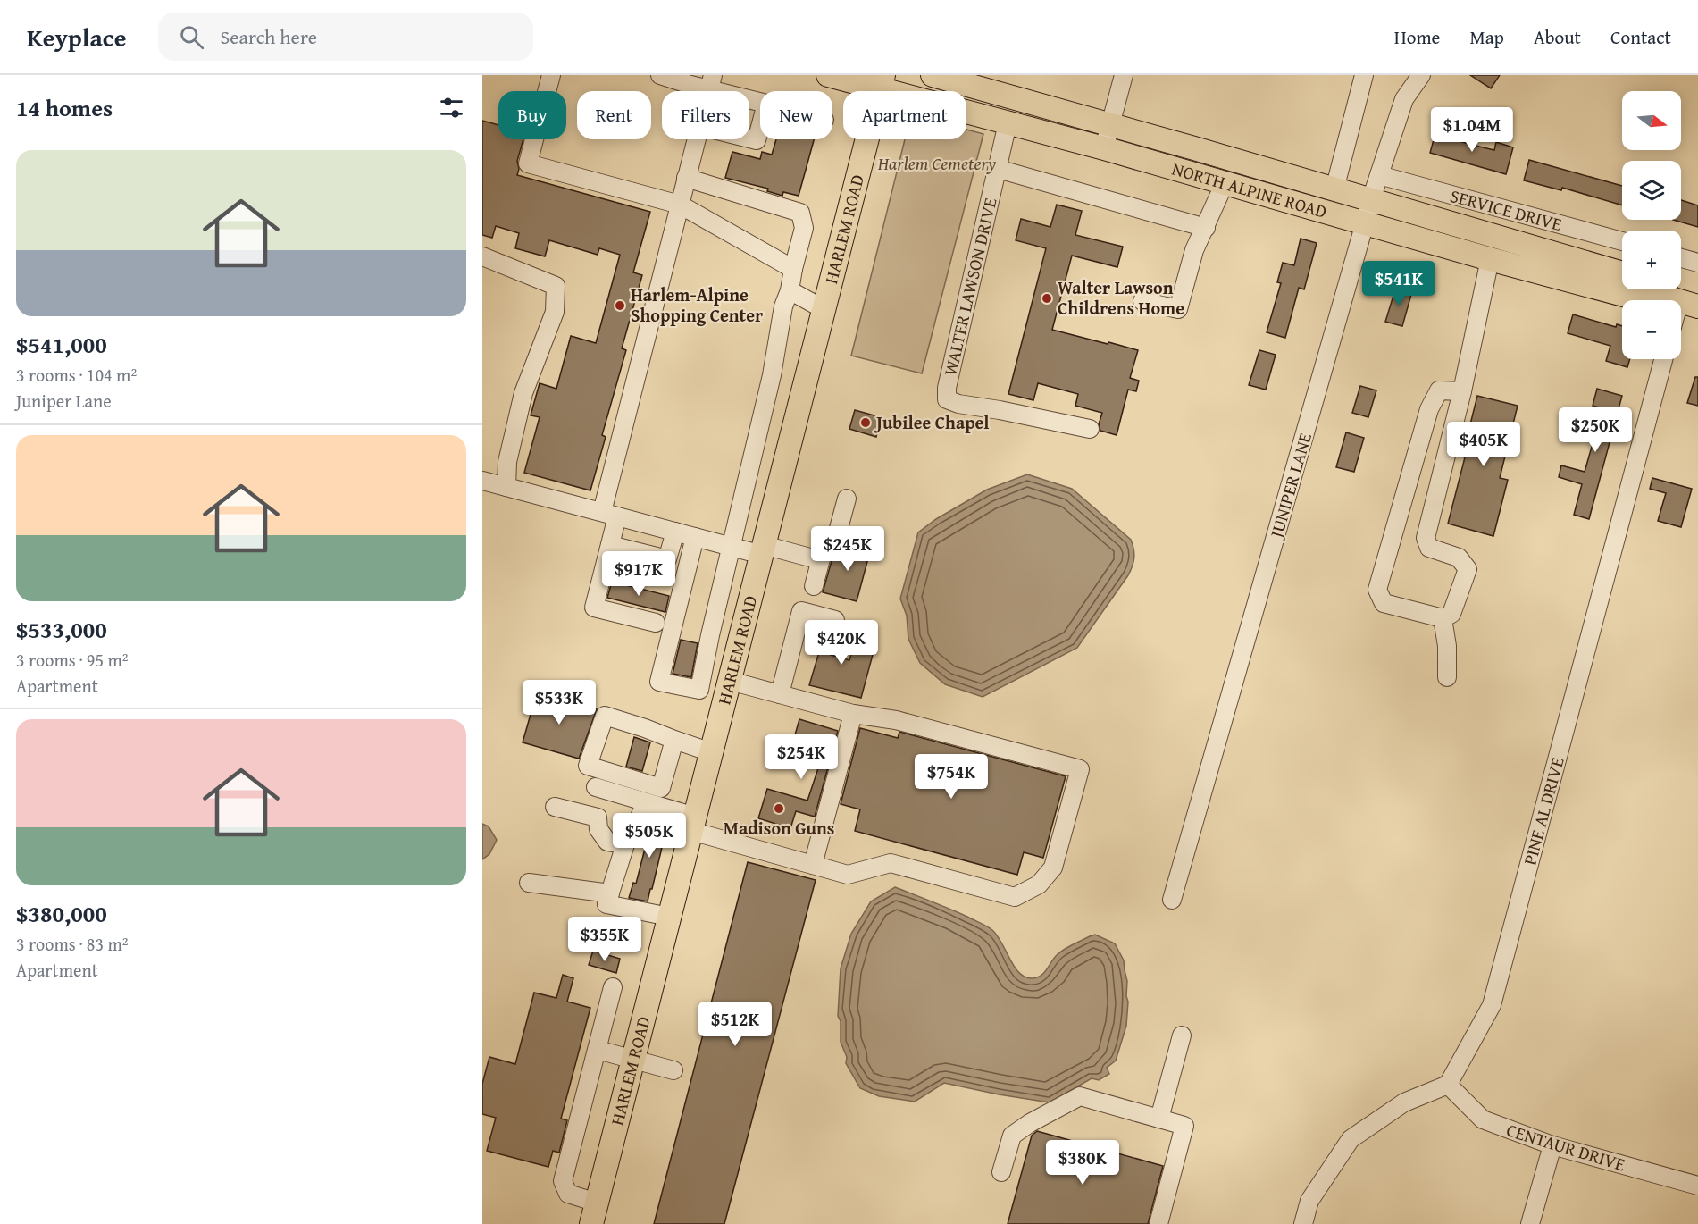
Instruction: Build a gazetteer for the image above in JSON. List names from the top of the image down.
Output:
{
  "streets": {
    "main road": ["NORTH ALPINE ROAD", "HARLEM ROAD"],
    "street": [
      "SERVICE DRIVE",
      "WALTER LAWSON DRIVE",
      "JUNIPER LANE",
      "PINE AL DRIVE",
      "CENTAUR DRIVE"
    ]
  },
  "crossings": [
    ["NORTH ALPINE ROAD", "HARLEM ROAD"],
    ["NORTH ALPINE ROAD", "WALTER LAWSON DRIVE"],
    ["NORTH ALPINE ROAD", "JUNIPER LANE"],
    ["SERVICE DRIVE", "JUNIPER LANE"],
    ["PINE AL DRIVE", "CENTAUR DRIVE"]
  ],
  "parks": ["Harlem Cemetery"],
  "places": [
    "Walter Lawson Childrens Home",
    "Harlem-Alpine Shopping Center",
    "Jubilee Chapel",
    "Madison Guns"
  ],
  "north": "right",
  "page": {
    "header": "Keyplace",
    "search": "Search here",
    "nav": [
      "Home",
      "Map",
      "About",
      "Contact"
    ],
    "heading": "14 homes",
    "map_buttons": ["+", "−"],
    "chip": [
      "Buy",
      "Rent",
      "Filters",
      "New",
      "Apartment"
    ],
    "price": [
      "$1.04M",
      "$541K",
      "$250K",
      "$405K",
      "$245K",
      "$917K",
      "$420K",
      "$533K",
      "$254K",
      "$754K",
      "$505K",
      "$355K",
      "$512K",
      "$380K"
    ],
    "list": [
      {
        "name": "$541,000",
        "note": "3 rooms · 104 m² · Juniper Lane"
      },
      {
        "name": "$533,000",
        "note": "3 rooms · 95 m² · Apartment"
      },
      {
        "name": "$380,000",
        "note": "3 rooms · 83 m² · Apartment"
      }
    ]
  }
}
